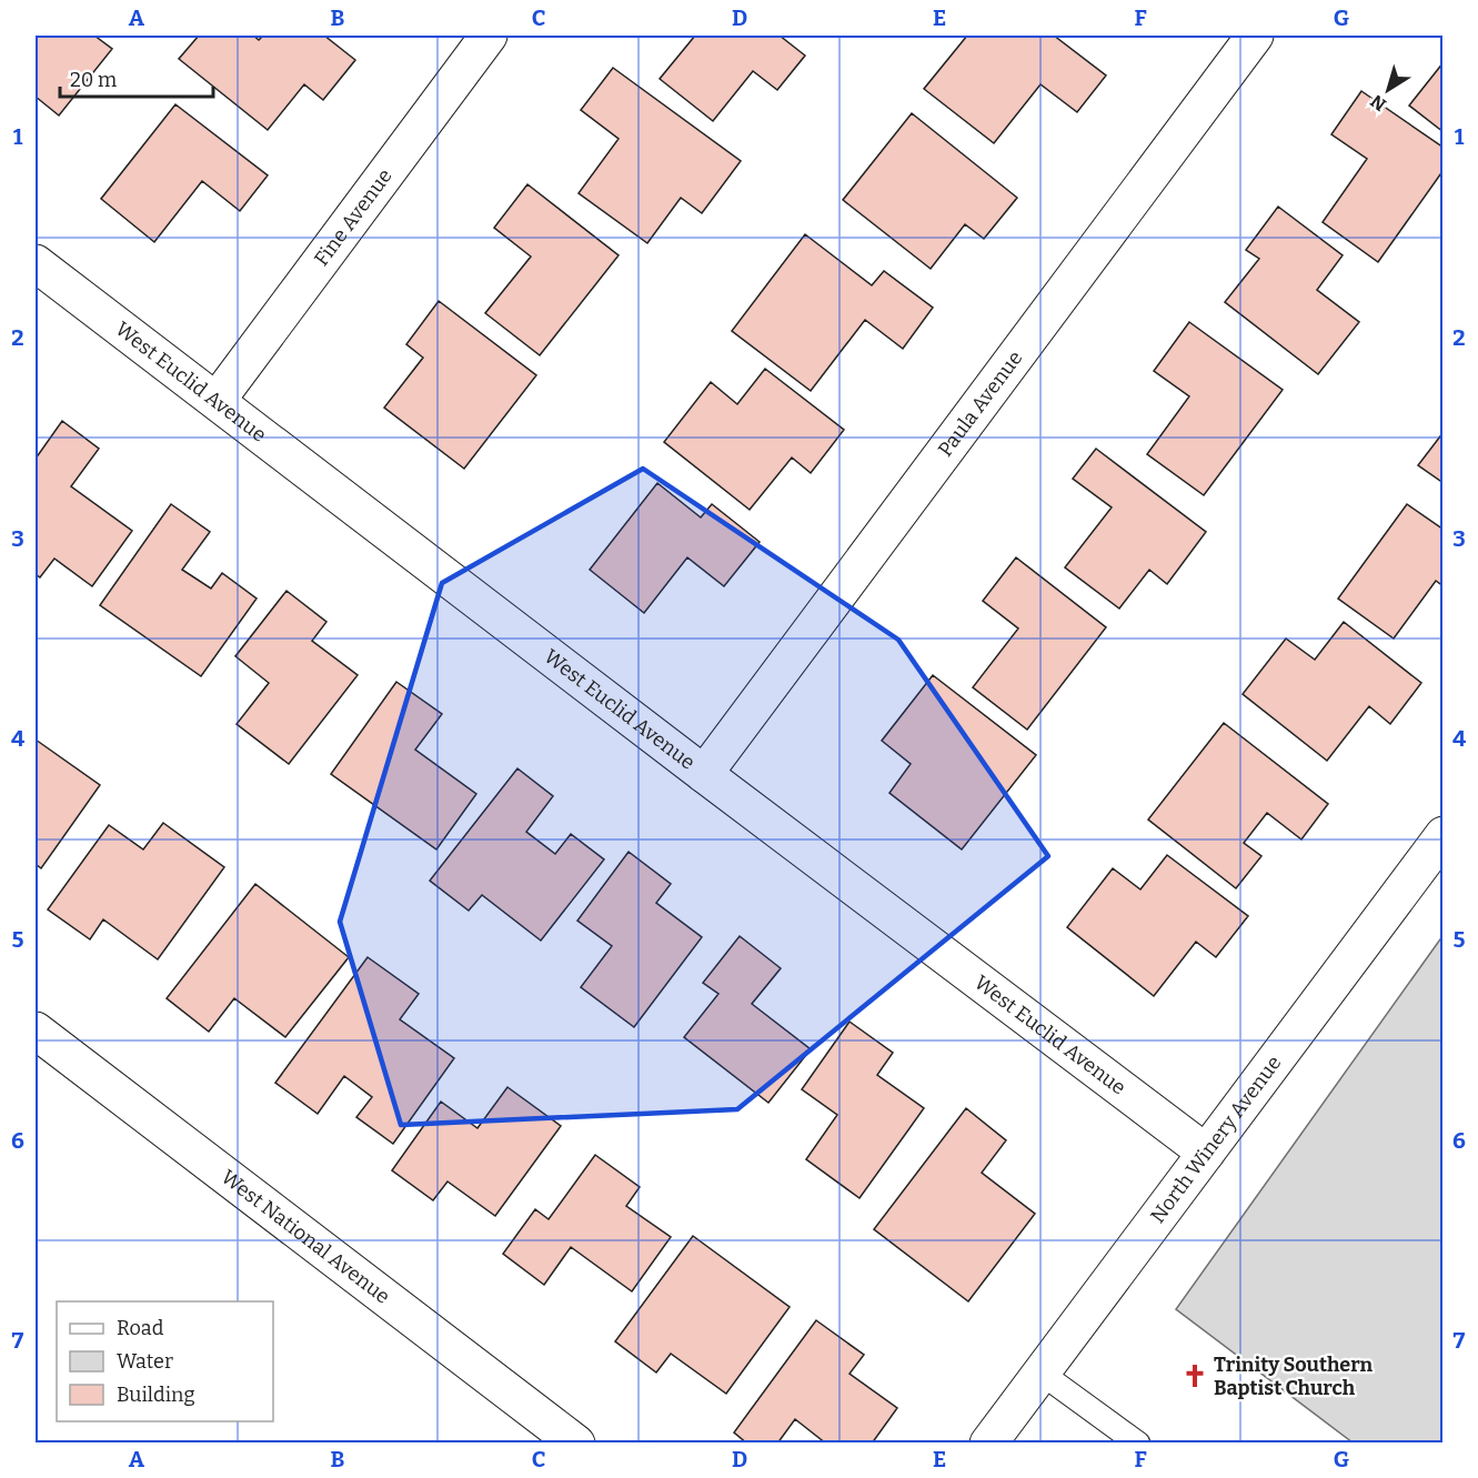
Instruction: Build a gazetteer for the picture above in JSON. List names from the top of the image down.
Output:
{
  "streets": {
    "street": [
      "Fine Avenue",
      "West Euclid Avenue",
      "Paula Avenue",
      "North Winery Avenue",
      "West National Avenue"
    ]
  },
  "crossings": [
    ["Fine Avenue", "West Euclid Avenue"],
    ["West Euclid Avenue", "Paula Avenue"],
    ["West Euclid Avenue", "North Winery Avenue"]
  ],
  "places": {
    "church": ["Trinity Southern Baptist Church"]
  },
  "legend": ["Road", "Water", "Building"],
  "scale_bar": "20 m",
  "north": "bottom left",
  "grid": {
    "columns": [
      "A",
      "B",
      "C",
      "D",
      "E",
      "F",
      "G"
    ],
    "rows": [
      "1",
      "2",
      "3",
      "4",
      "5",
      "6",
      "7"
    ]
  }
}
